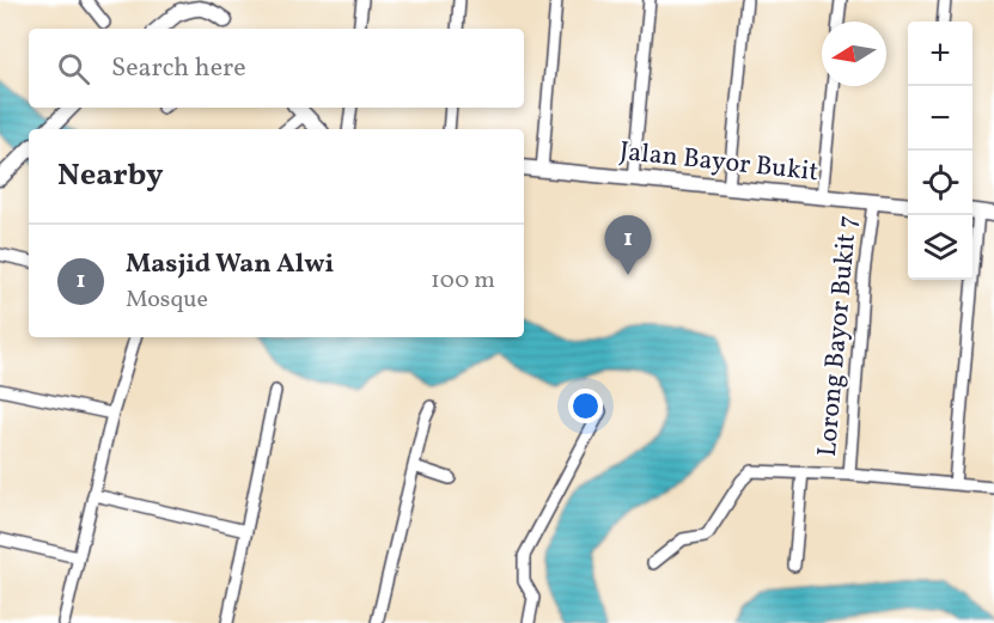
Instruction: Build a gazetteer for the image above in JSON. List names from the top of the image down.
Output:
{
  "streets": {
    "street": ["Jalan Bayor Bukit", "Lorong Bayor Bukit 7"]
  },
  "crossings": [
    ["Jalan Bayor Bukit", "Lorong Bayor Bukit 7"]
  ],
  "north": "left",
  "page": {
    "map_buttons": ["+", "−"],
    "search": "Search here",
    "heading": "Nearby",
    "pins": "1",
    "list": [
      {
        "mark": "1",
        "name": "Masjid Wan Alwi",
        "note": "Mosque",
        "value": "100 m"
      }
    ]
  }
}
